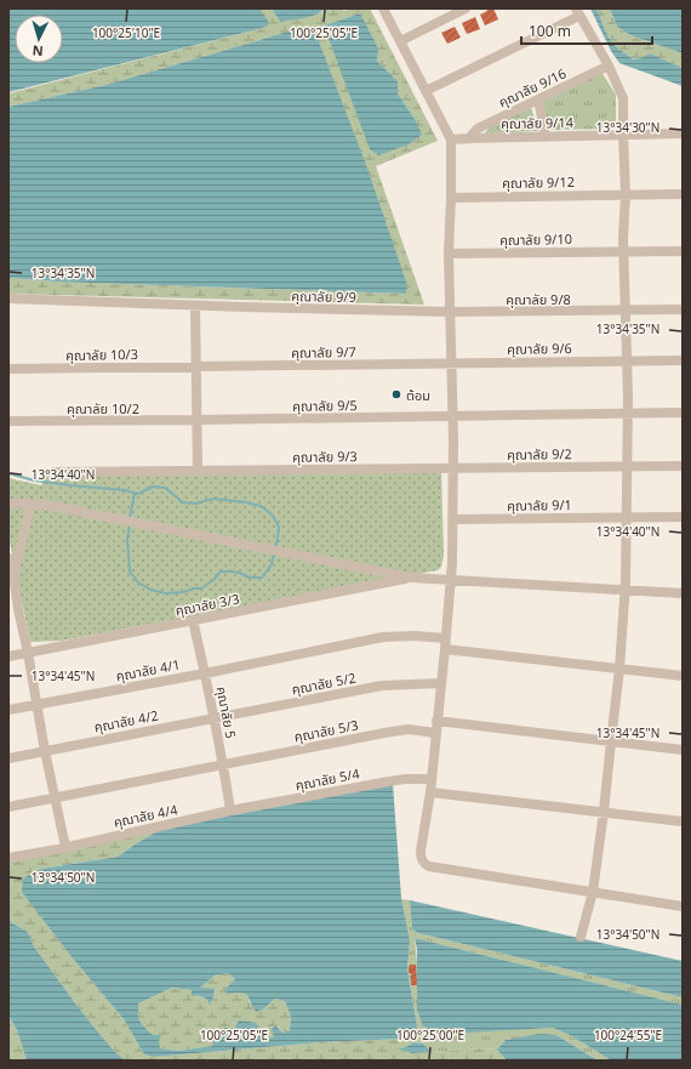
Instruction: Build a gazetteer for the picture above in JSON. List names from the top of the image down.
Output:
{
  "streets": {
    "street": [
      "คุณาลัย 9/16",
      "คุณาลัย 9/14",
      "คุณาลัย 9/12",
      "คุณาลัย 9/10",
      "คุณาลัย 9/9",
      "คุณาลัย 9/8",
      "คุณาลัย 9/6",
      "คุณาลัย 9/7",
      "คุณาลัย 10/3",
      "คุณาลัย 9/5",
      "คุณาลัย 10/2",
      "คุณาลัย 9/2",
      "คุณาลัย 9/3",
      "คุณาลัย 9/1",
      "คุณาลัย 3/3",
      "คุณาลัย 4/1",
      "คุณาลัย 5/2",
      "คุณาลัย 5",
      "คุณาลัย 4/2",
      "คุณาลัย 5/3",
      "คุณาลัย 5/4",
      "คุณาลัย 4/4"
    ]
  },
  "crossings": [
    ["คุณาลัย 9/16", "คุณาลัย 9/14"],
    ["คุณาลัย 9/9", "คุณาลัย 9/8"],
    ["คุณาลัย 9/6", "คุณาลัย 9/7"],
    ["คุณาลัย 9/7", "คุณาลัย 10/3"],
    ["คุณาลัย 9/5", "คุณาลัย 10/2"],
    ["คุณาลัย 9/2", "คุณาลัย 9/3"],
    ["คุณาลัย 3/3", "คุณาลัย 5"],
    ["คุณาลัย 4/1", "คุณาลัย 5"],
    ["คุณาลัย 5/2", "คุณาลัย 5"],
    ["คุณาลัย 5/2", "คุณาลัย 4/2"],
    ["คุณาลัย 5", "คุณาลัย 4/2"],
    ["คุณาลัย 5", "คุณาลัย 5/3"],
    ["คุณาลัย 5", "คุณาลัย 5/4"],
    ["คุณาลัย 5", "คุณาลัย 4/4"],
    ["คุณาลัย 5/4", "คุณาลัย 4/4"]
  ],
  "places": ["ต้อม"],
  "scale_bar": "100 m",
  "north": "bottom",
  "coordinates": [
    "100°25'10\"E",
    "100°25'05\"E",
    "13°34'30\"N",
    "13°34'35\"N",
    "13°34'40\"N",
    "13°34'45\"N",
    "13°34'50\"N",
    "100°25'00\"E",
    "100°24'55\"E"
  ]
}
